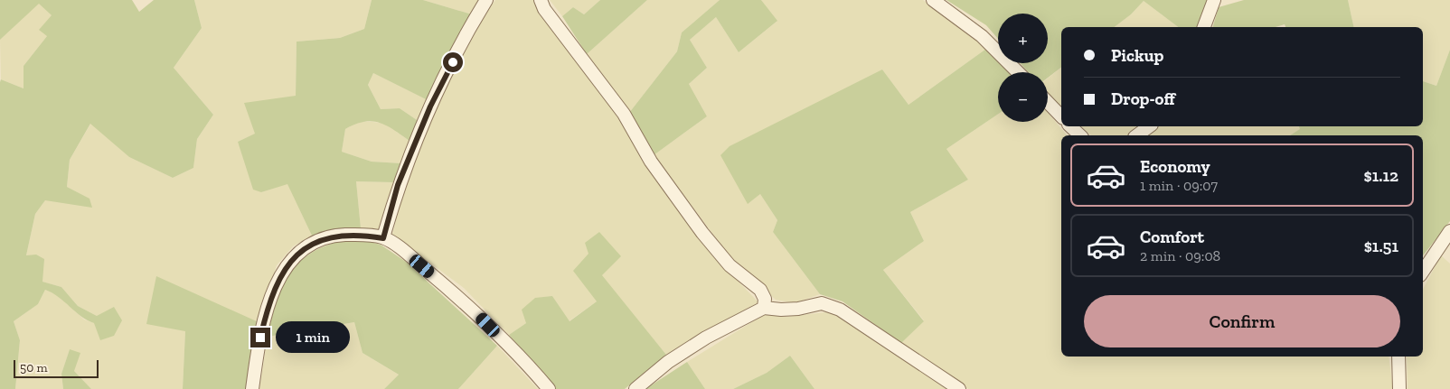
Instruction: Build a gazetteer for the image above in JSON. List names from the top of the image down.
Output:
{
  "scale_bar": "50 m",
  "page": {
    "map_buttons": ["+", "−"],
    "banner": ["Pickup", "Drop-off"],
    "list": [
      {
        "name": "Economy",
        "note": "1 min · 09:07",
        "value": "$1.12"
      },
      {
        "name": "Comfort",
        "note": "2 min · 09:08",
        "value": "$1.51"
      }
    ],
    "buttons": "Confirm",
    "bubble": "1 min",
    "scale": "50 m"
  }
}
